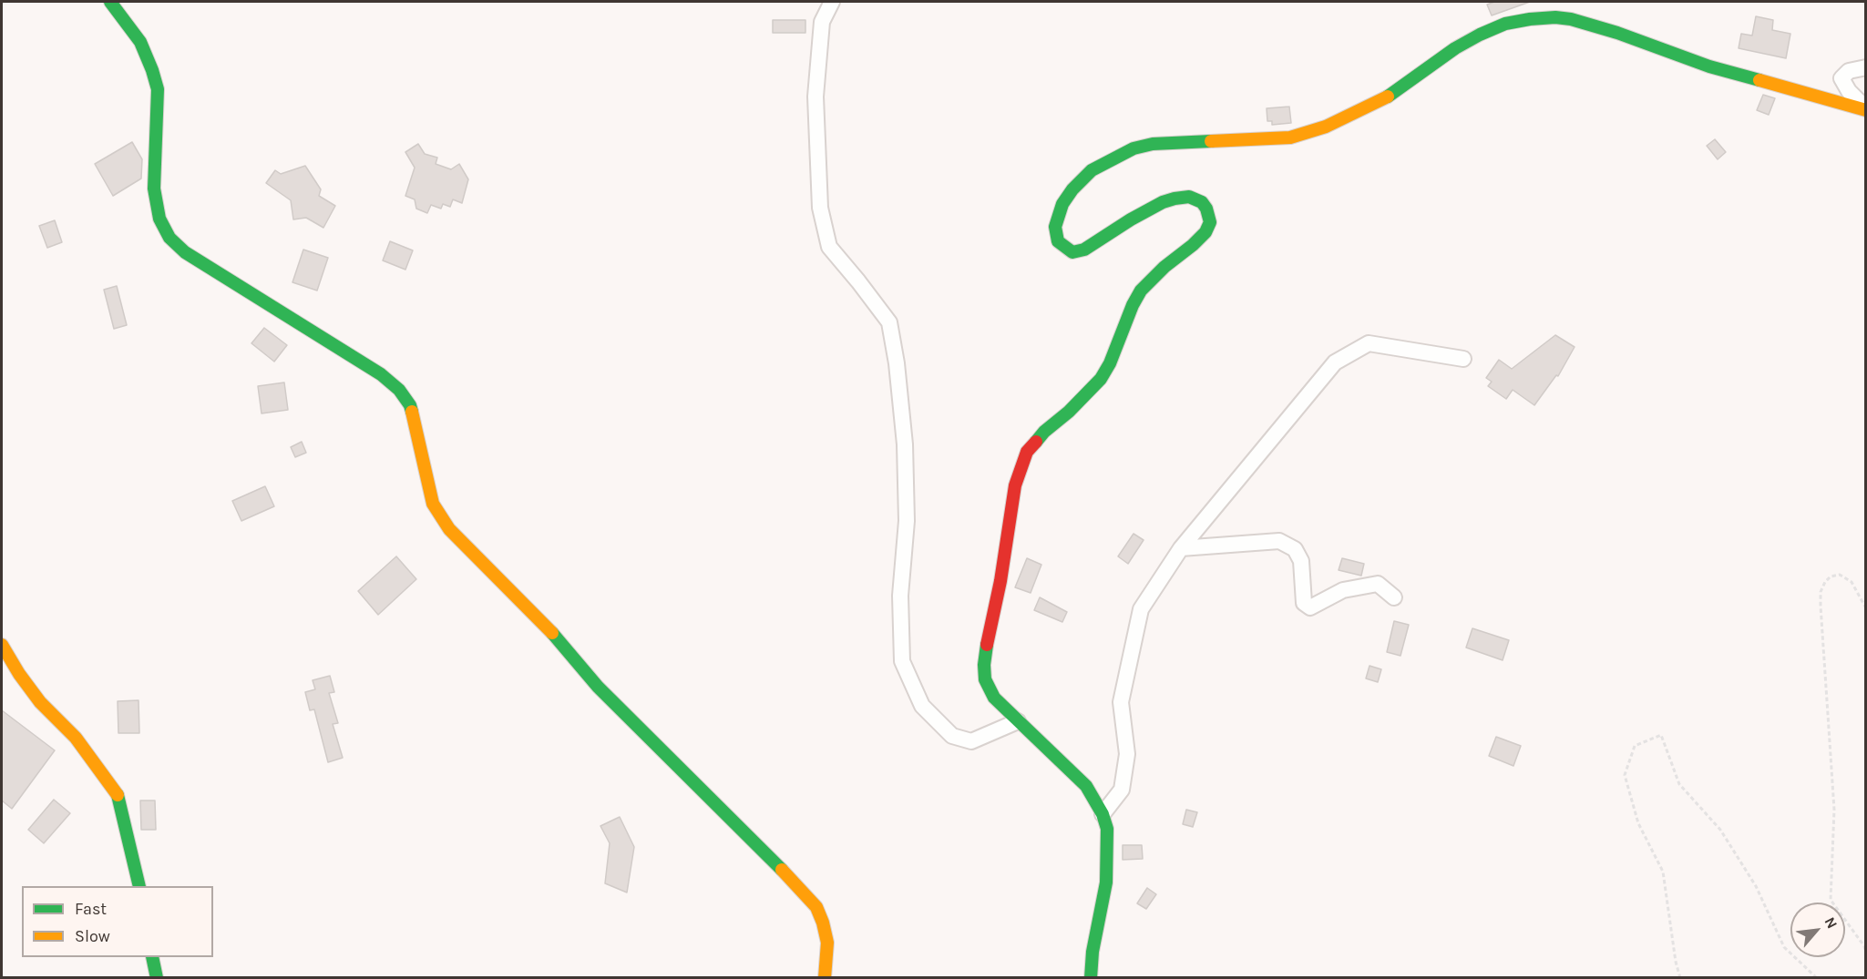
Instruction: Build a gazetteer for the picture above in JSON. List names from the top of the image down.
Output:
{
  "legend": ["Fast", "Slow"],
  "north": "top right"
}
